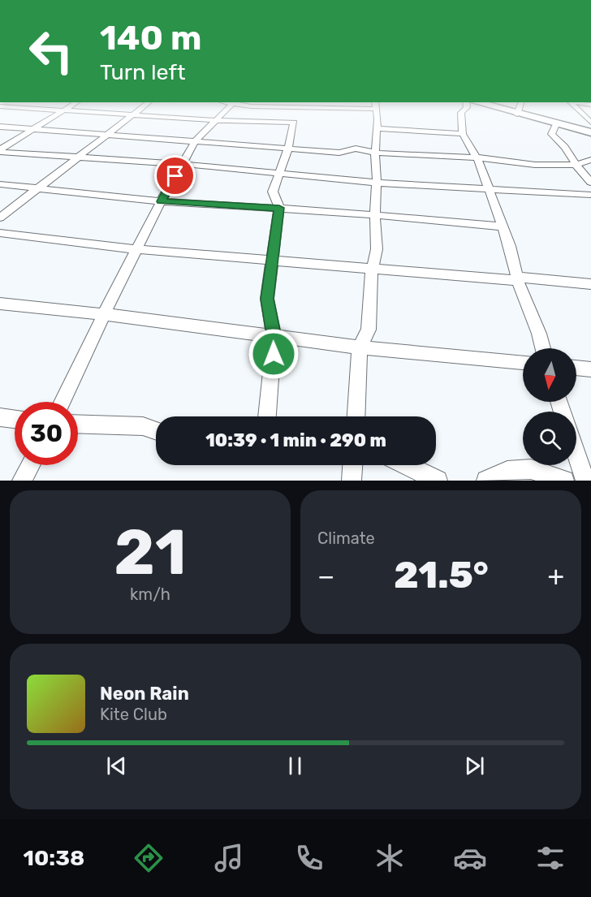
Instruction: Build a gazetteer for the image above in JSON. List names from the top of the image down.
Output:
{
  "north": "bottom",
  "page": {
    "turn": ["140 m", "Turn left"],
    "limit": "30",
    "trip": "10:39 · 1 min · 290 m",
    "tile": [
      ["21", "km/h"],
      "Climate"
    ],
    "heat": ["−", "21.5°", "+"],
    "song": ["Neon Rain", "Kite Club"],
    "tabs": "10:38"
  }
}
